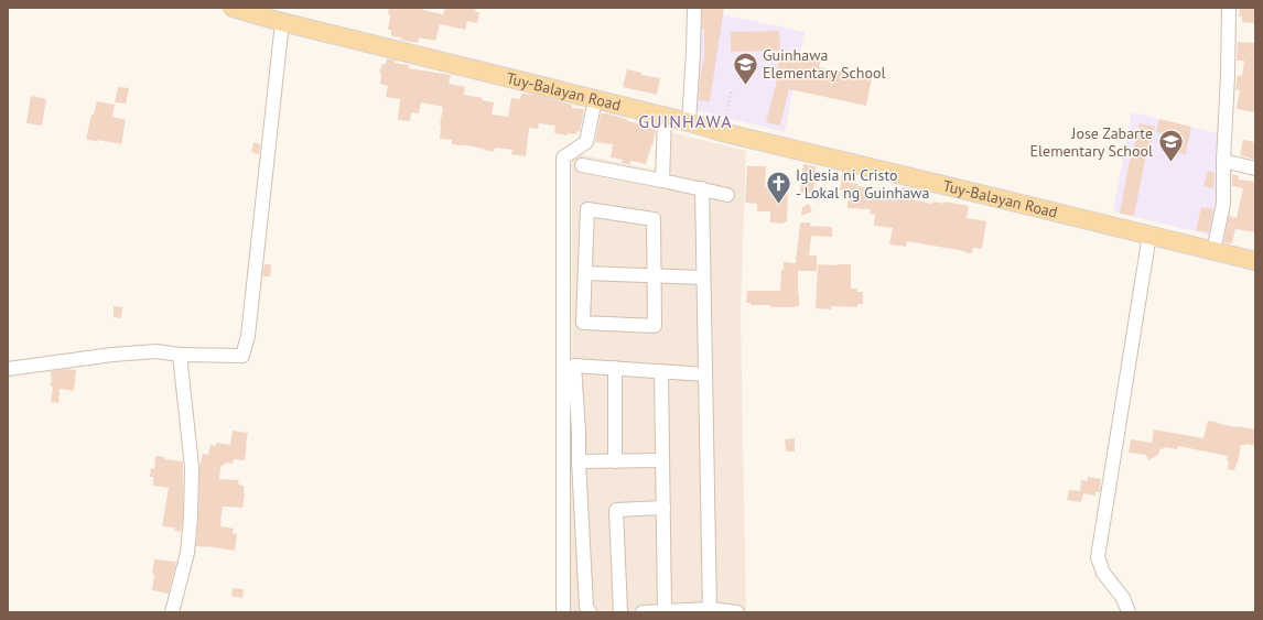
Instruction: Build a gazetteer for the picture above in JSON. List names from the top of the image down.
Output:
{
  "streets": {
    "main road": ["Tuy-Balayan Road"]
  },
  "districts": ["GUINHAWA"],
  "places": {
    "school or university": ["Guinhawa Elementary School", "Jose Zabarte Elementary School"],
    "church": ["Iglesia ni Cristo - Lokal ng Guinhawa"]
  }
}
